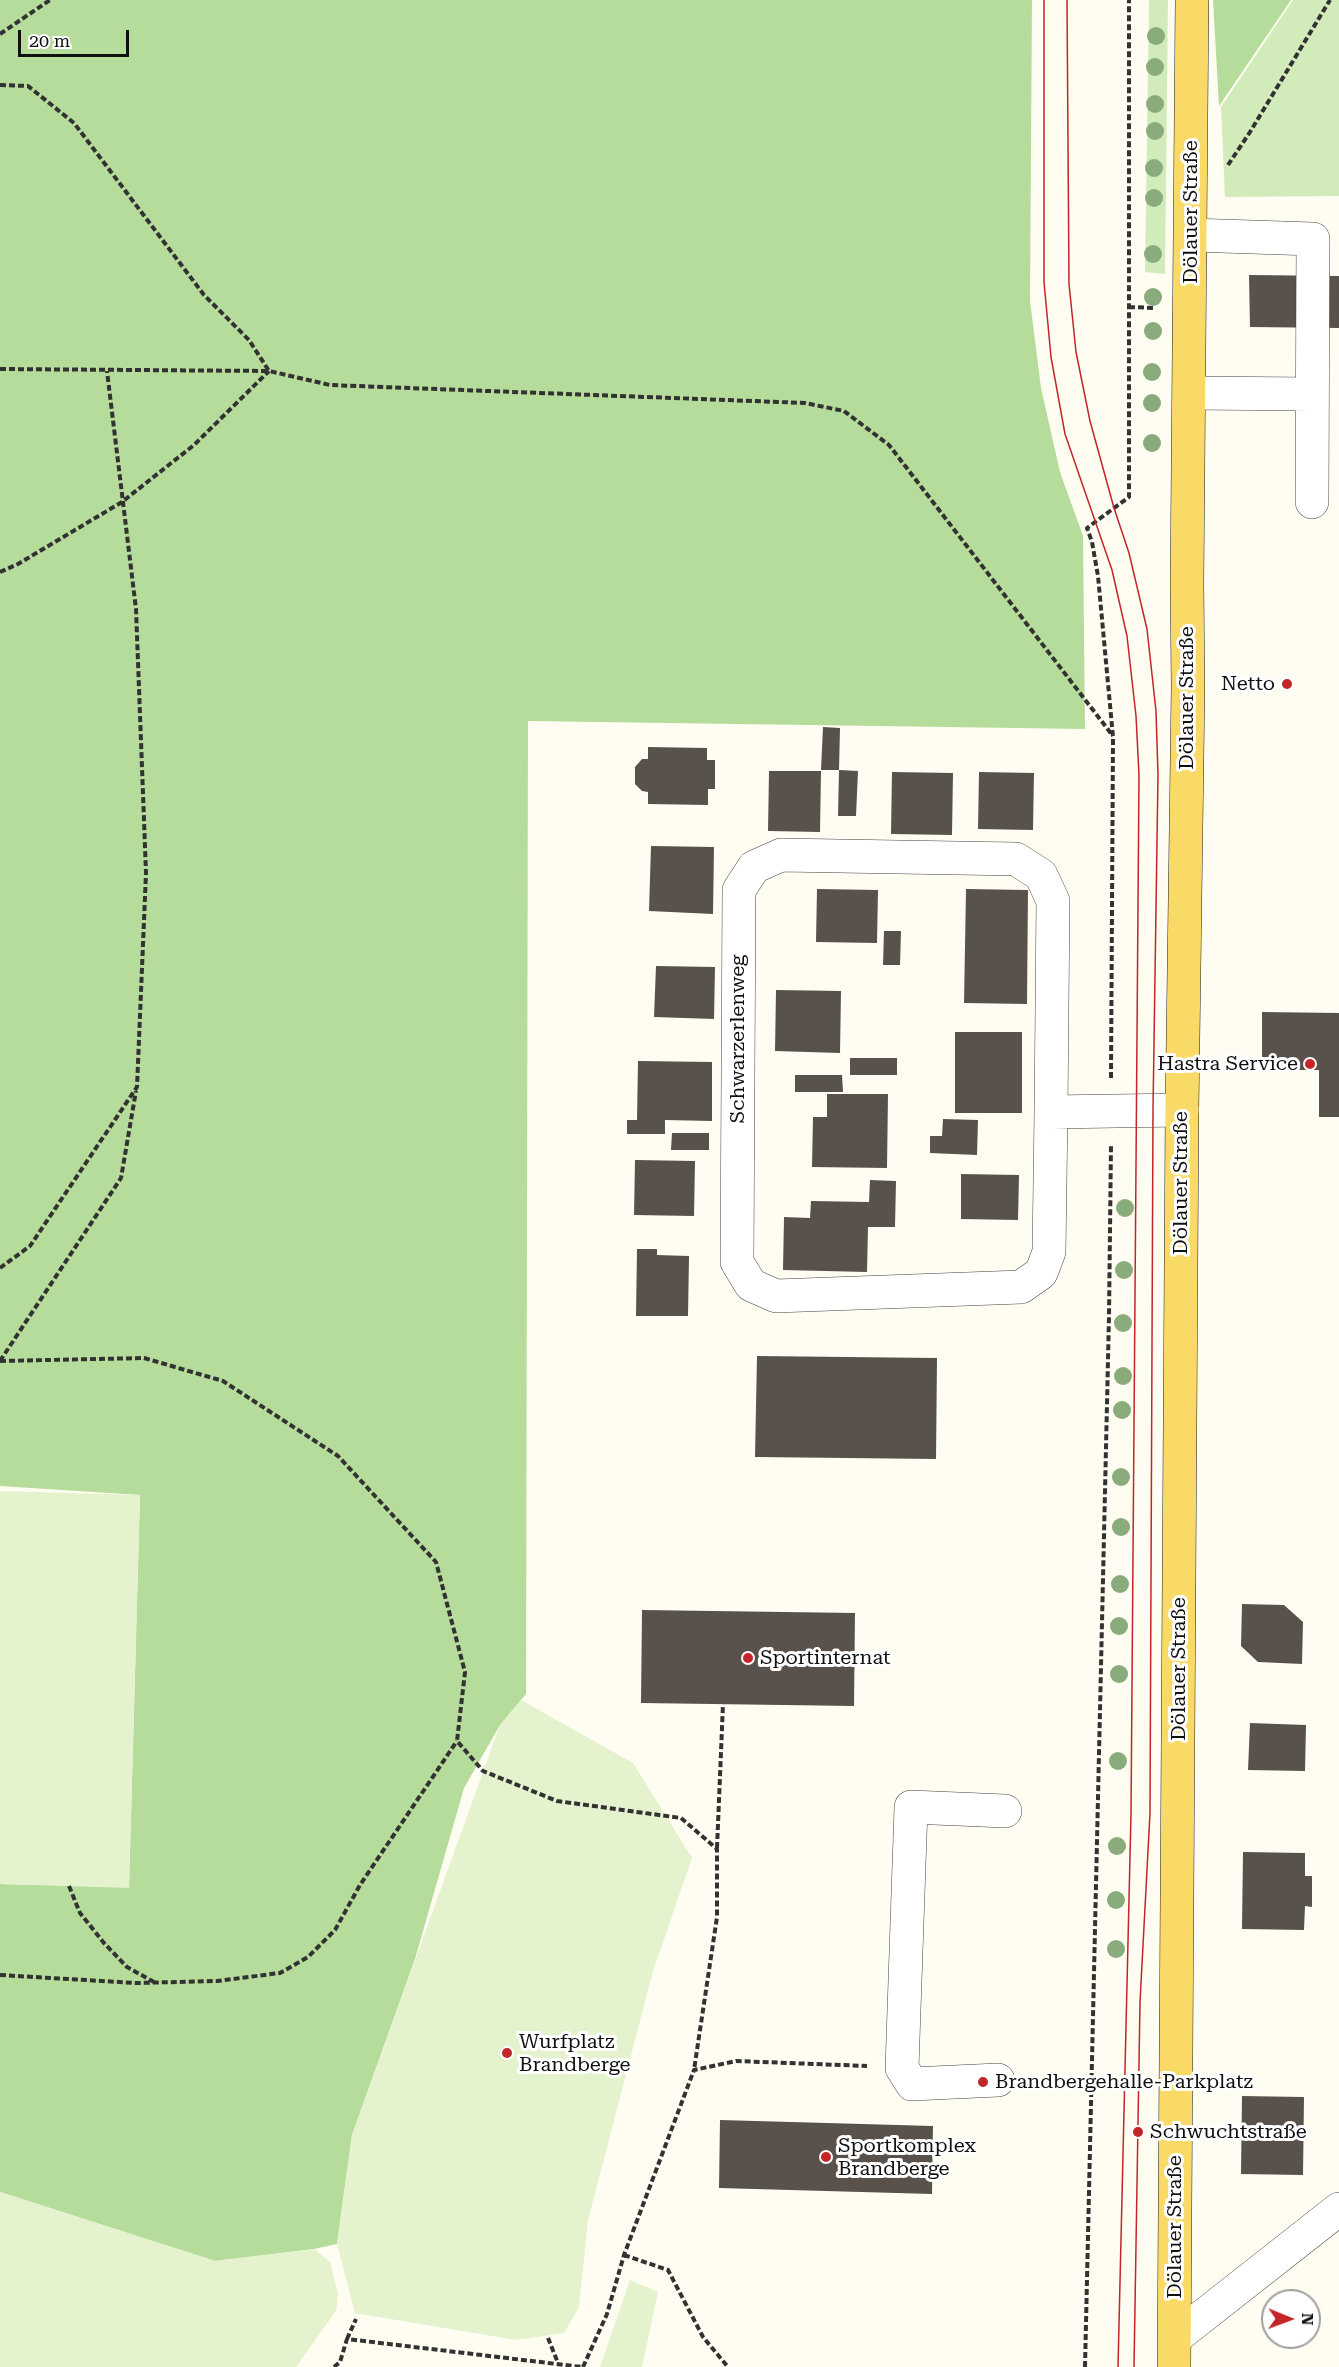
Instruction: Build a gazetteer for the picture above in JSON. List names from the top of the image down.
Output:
{
  "streets": {
    "main road": ["Dölauer Straße"],
    "street": ["Schwarzerlenweg"]
  },
  "places": [
    "Netto",
    "Hastra Service",
    "Sportinternat",
    "Wurfplatz Brandberge",
    "Brandbergehalle-Parkplatz",
    "Schwuchtstraße",
    "Sportkomplex Brandberge"
  ],
  "scale_bar": "20 m",
  "north": "right"
}
